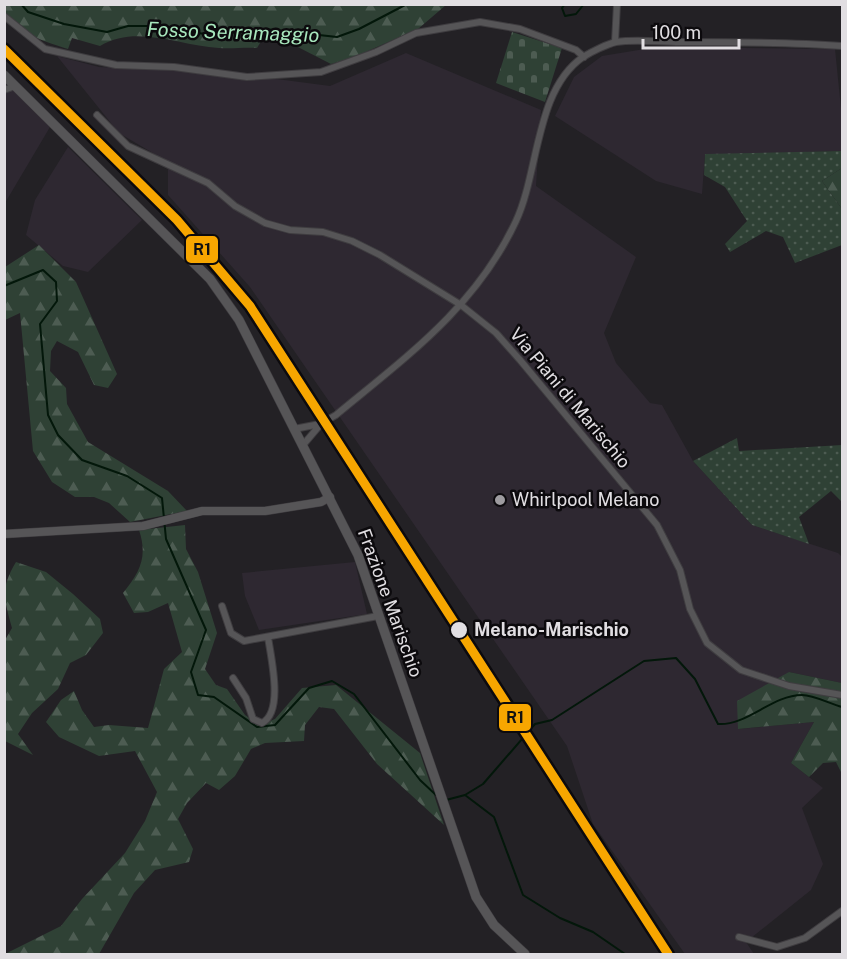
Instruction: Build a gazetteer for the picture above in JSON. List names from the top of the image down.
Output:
{
  "streets": {
    "main road": ["Frazione Marischio"],
    "street": ["Via Piani di Marischio"]
  },
  "water": ["Fosso Serramaggio"],
  "places": ["Whirlpool Melano", "Melano-Marischio"],
  "lines": ["transit line R1"],
  "scale_bar": "100 m"
}
